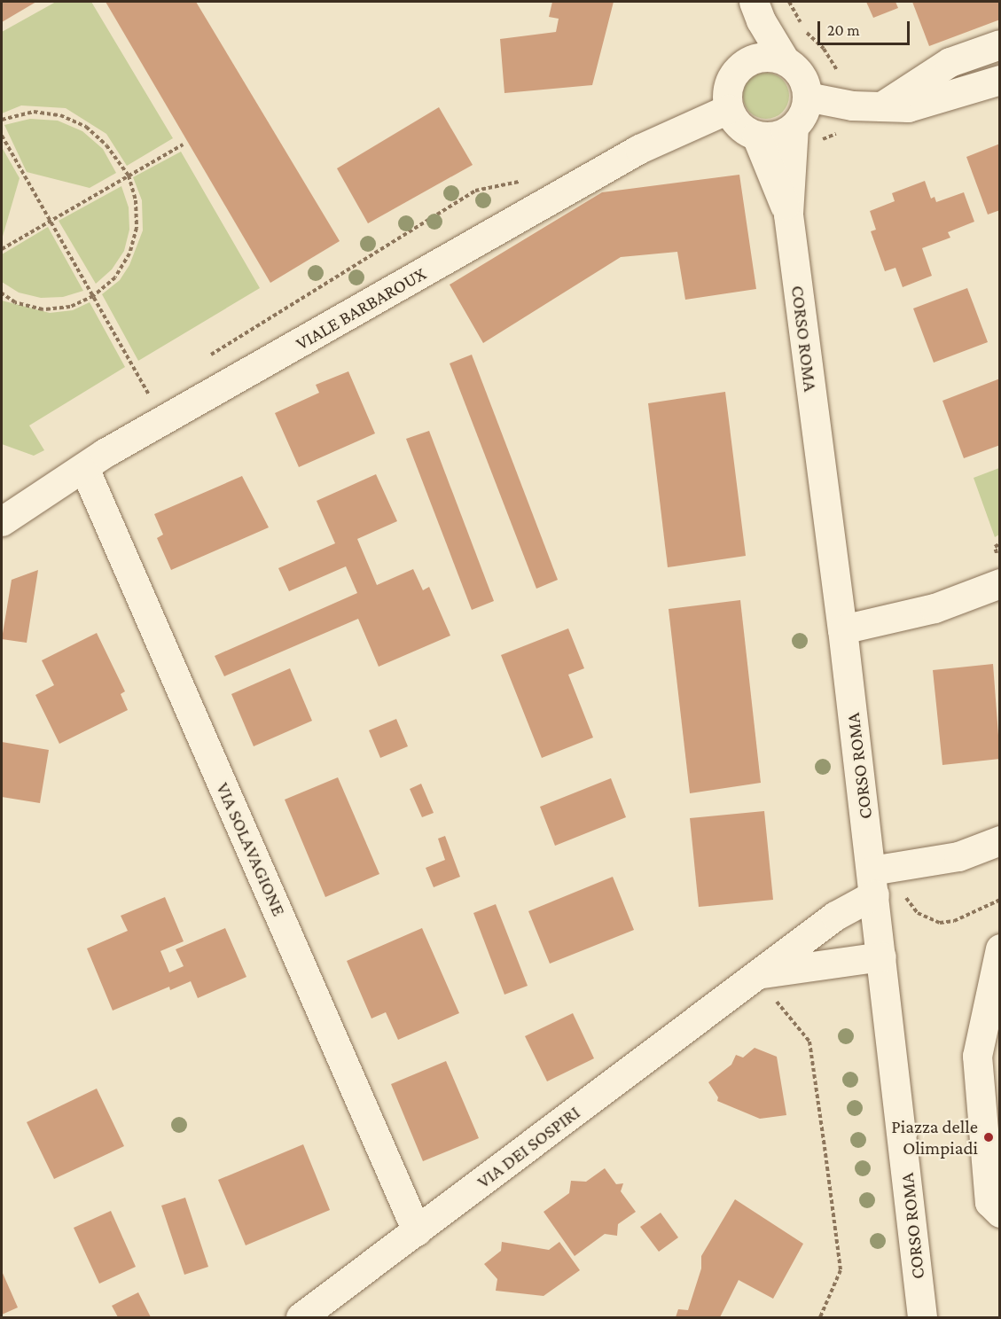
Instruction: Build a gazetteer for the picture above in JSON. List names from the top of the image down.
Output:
{
  "streets": {
    "street": [
      "VIALE BARBAROUX",
      "CORSO ROMA",
      "VIA SOLAVAGIONE",
      "VIA DEI SOSPIRI"
    ]
  },
  "crossings": [
    ["VIALE BARBAROUX", "CORSO ROMA"],
    ["VIALE BARBAROUX", "VIA SOLAVAGIONE"],
    ["CORSO ROMA", "VIA DEI SOSPIRI"],
    ["VIA SOLAVAGIONE", "VIA DEI SOSPIRI"]
  ],
  "places": ["Piazza delle Olimpiadi"],
  "scale_bar": "20 m"
}
